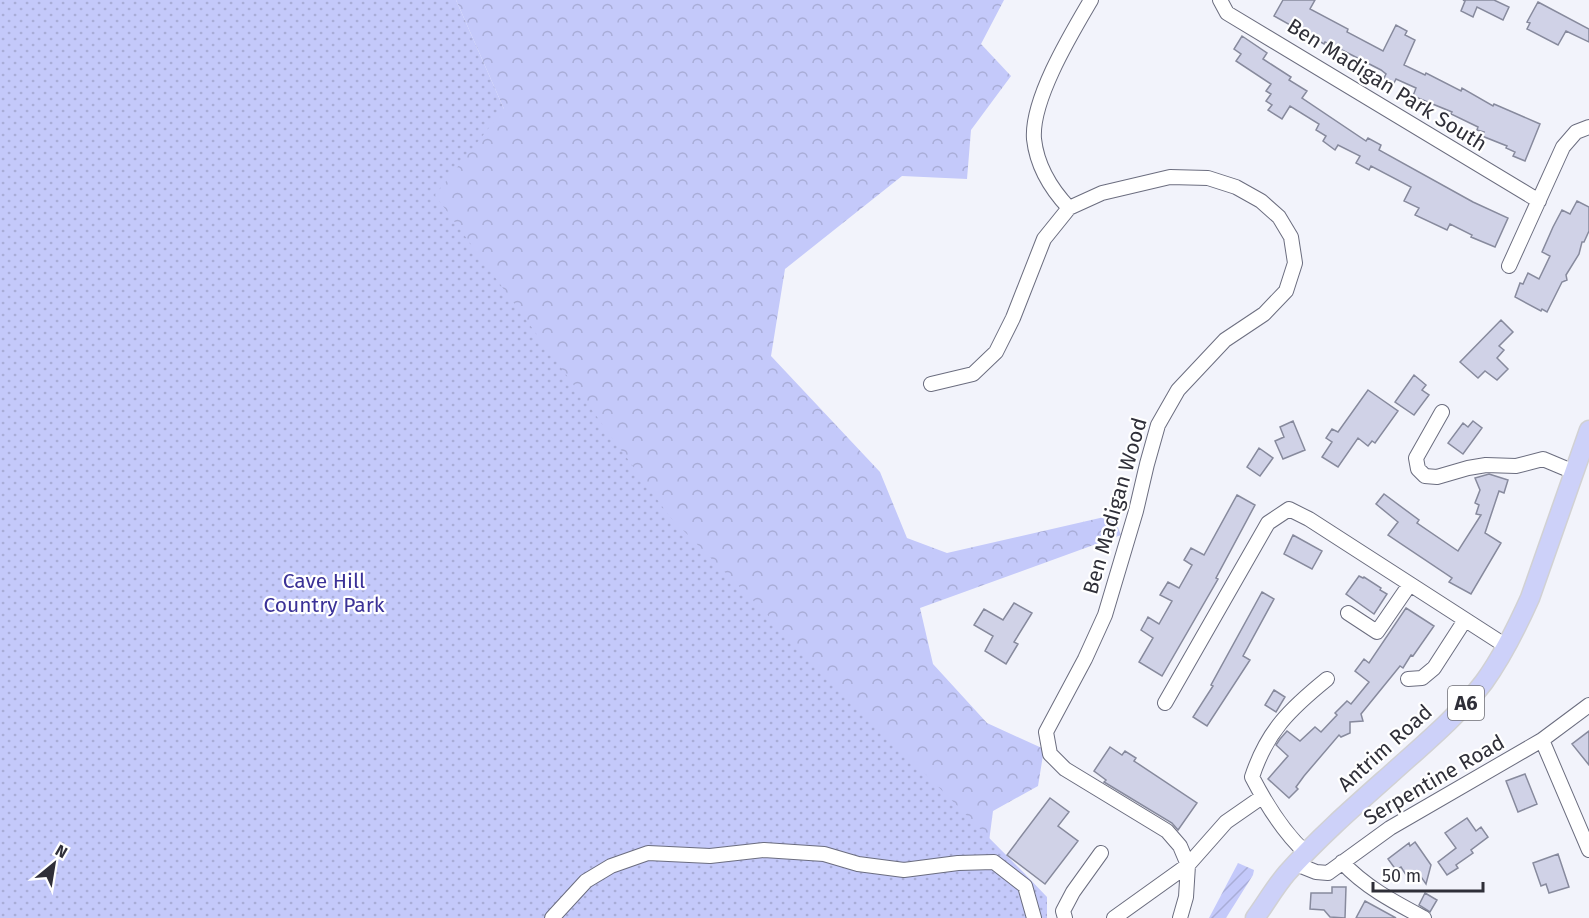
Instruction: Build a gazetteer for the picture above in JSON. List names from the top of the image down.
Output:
{
  "streets": {
    "main road": ["A6", "Antrim Road"],
    "street": ["Ben Madigan Park South", "Ben Madigan Wood", "Serpentine Road"]
  },
  "crossings": [
    ["Antrim Road", "Serpentine Road"]
  ],
  "parks": ["Cave Hill Country Park"],
  "scale_bar": "50 m",
  "north": "top right"
}
